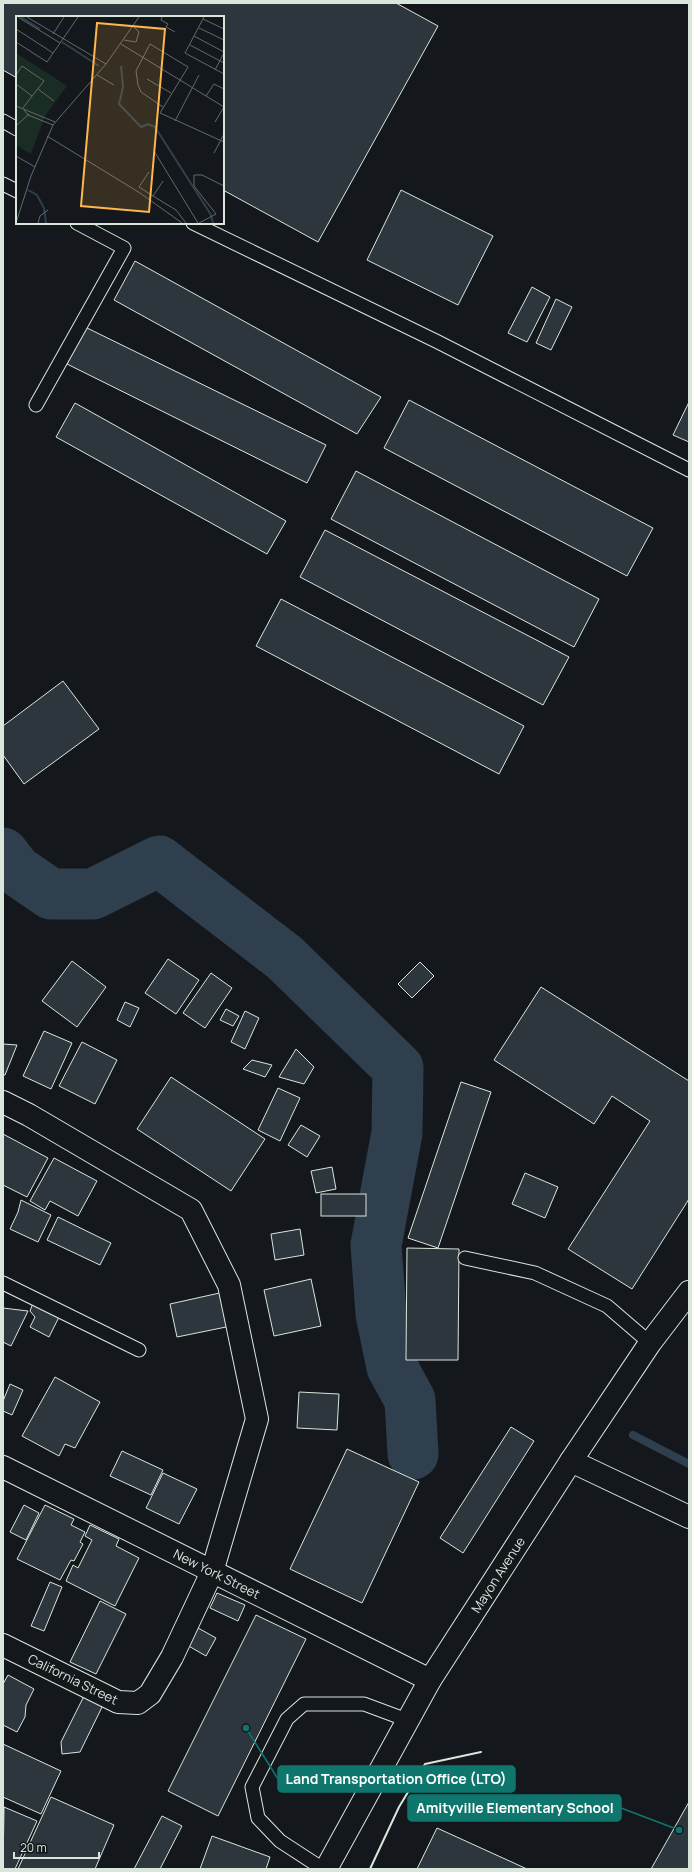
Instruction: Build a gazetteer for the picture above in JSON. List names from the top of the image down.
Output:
{
  "streets": {
    "street": ["New York Street", "Mayon Avenue", "California Street"]
  },
  "crossings": [
    ["New York Street", "Mayon Avenue"],
    ["New York Street", "California Street"]
  ],
  "places": ["Land Transportation Office (LTO)", "Amityville Elementary School"],
  "scale_bar": "20 m"
}
